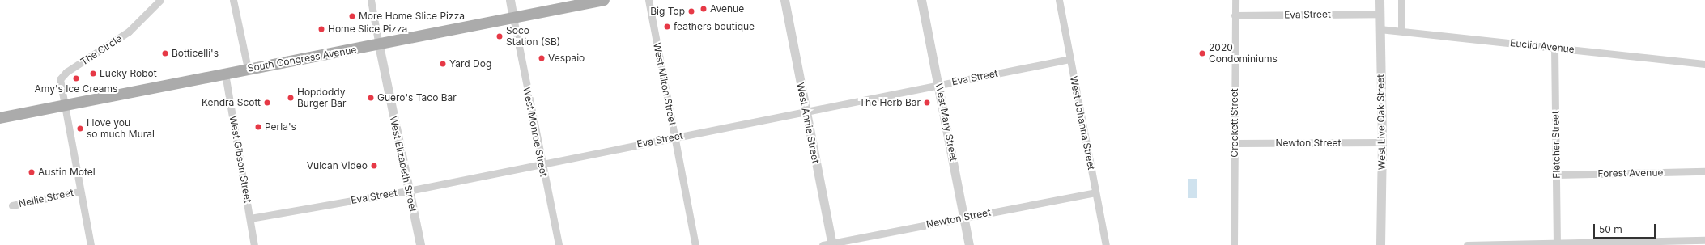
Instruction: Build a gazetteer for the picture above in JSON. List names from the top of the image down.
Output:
{
  "streets": {
    "main road": ["South Congress Avenue"],
    "street": [
      "Eva Street",
      "Euclid Avenue",
      "The Circle",
      "West Milton Street",
      "West Mary Street",
      "West Live Oak Street",
      "West Annie Street",
      "West Johanna Street",
      "Crockett Street",
      "West Monroe Street",
      "Newton Street",
      "Fletcher Street",
      "West Gibson Street",
      "West Elizabeth Street",
      "Forest Avenue",
      "Nellie Street"
    ]
  },
  "crossings": [
    ["Eva Street", "West Milton Street"],
    ["Eva Street", "West Mary Street"],
    ["Eva Street", "West Live Oak Street"],
    ["Eva Street", "West Annie Street"],
    ["Eva Street", "West Johanna Street"],
    ["Eva Street", "Crockett Street"],
    ["Eva Street", "West Monroe Street"],
    ["Eva Street", "West Gibson Street"],
    ["Eva Street", "West Elizabeth Street"],
    ["Euclid Avenue", "West Live Oak Street"],
    ["Euclid Avenue", "Fletcher Street"],
    ["The Circle", "South Congress Avenue"],
    ["The Circle", "Nellie Street"],
    ["South Congress Avenue", "West Monroe Street"],
    ["South Congress Avenue", "West Gibson Street"],
    ["South Congress Avenue", "West Elizabeth Street"],
    ["West Mary Street", "Newton Street"],
    ["West Live Oak Street", "Newton Street"],
    ["West Annie Street", "Newton Street"],
    ["West Johanna Street", "Newton Street"],
    ["Crockett Street", "Newton Street"],
    ["Fletcher Street", "Forest Avenue"]
  ],
  "places": [
    "Avenue",
    "Big Top",
    "More Home Slice Pizza",
    "feathers boutique",
    "Home Slice Pizza",
    "Soco Station (SB)",
    "Botticelli's",
    "2020 Condominiums",
    "Vespaio",
    "Yard Dog",
    "Lucky Robot",
    "Amy's Ice Creams",
    "Hopdoddy Burger Bar",
    "Guero's Taco Bar",
    "Kendra Scott",
    "The Herb Bar",
    "Perla's",
    "I love you so much Mural",
    "Vulcan Video",
    "Austin Motel"
  ],
  "scale_bar": "50 m"
}
